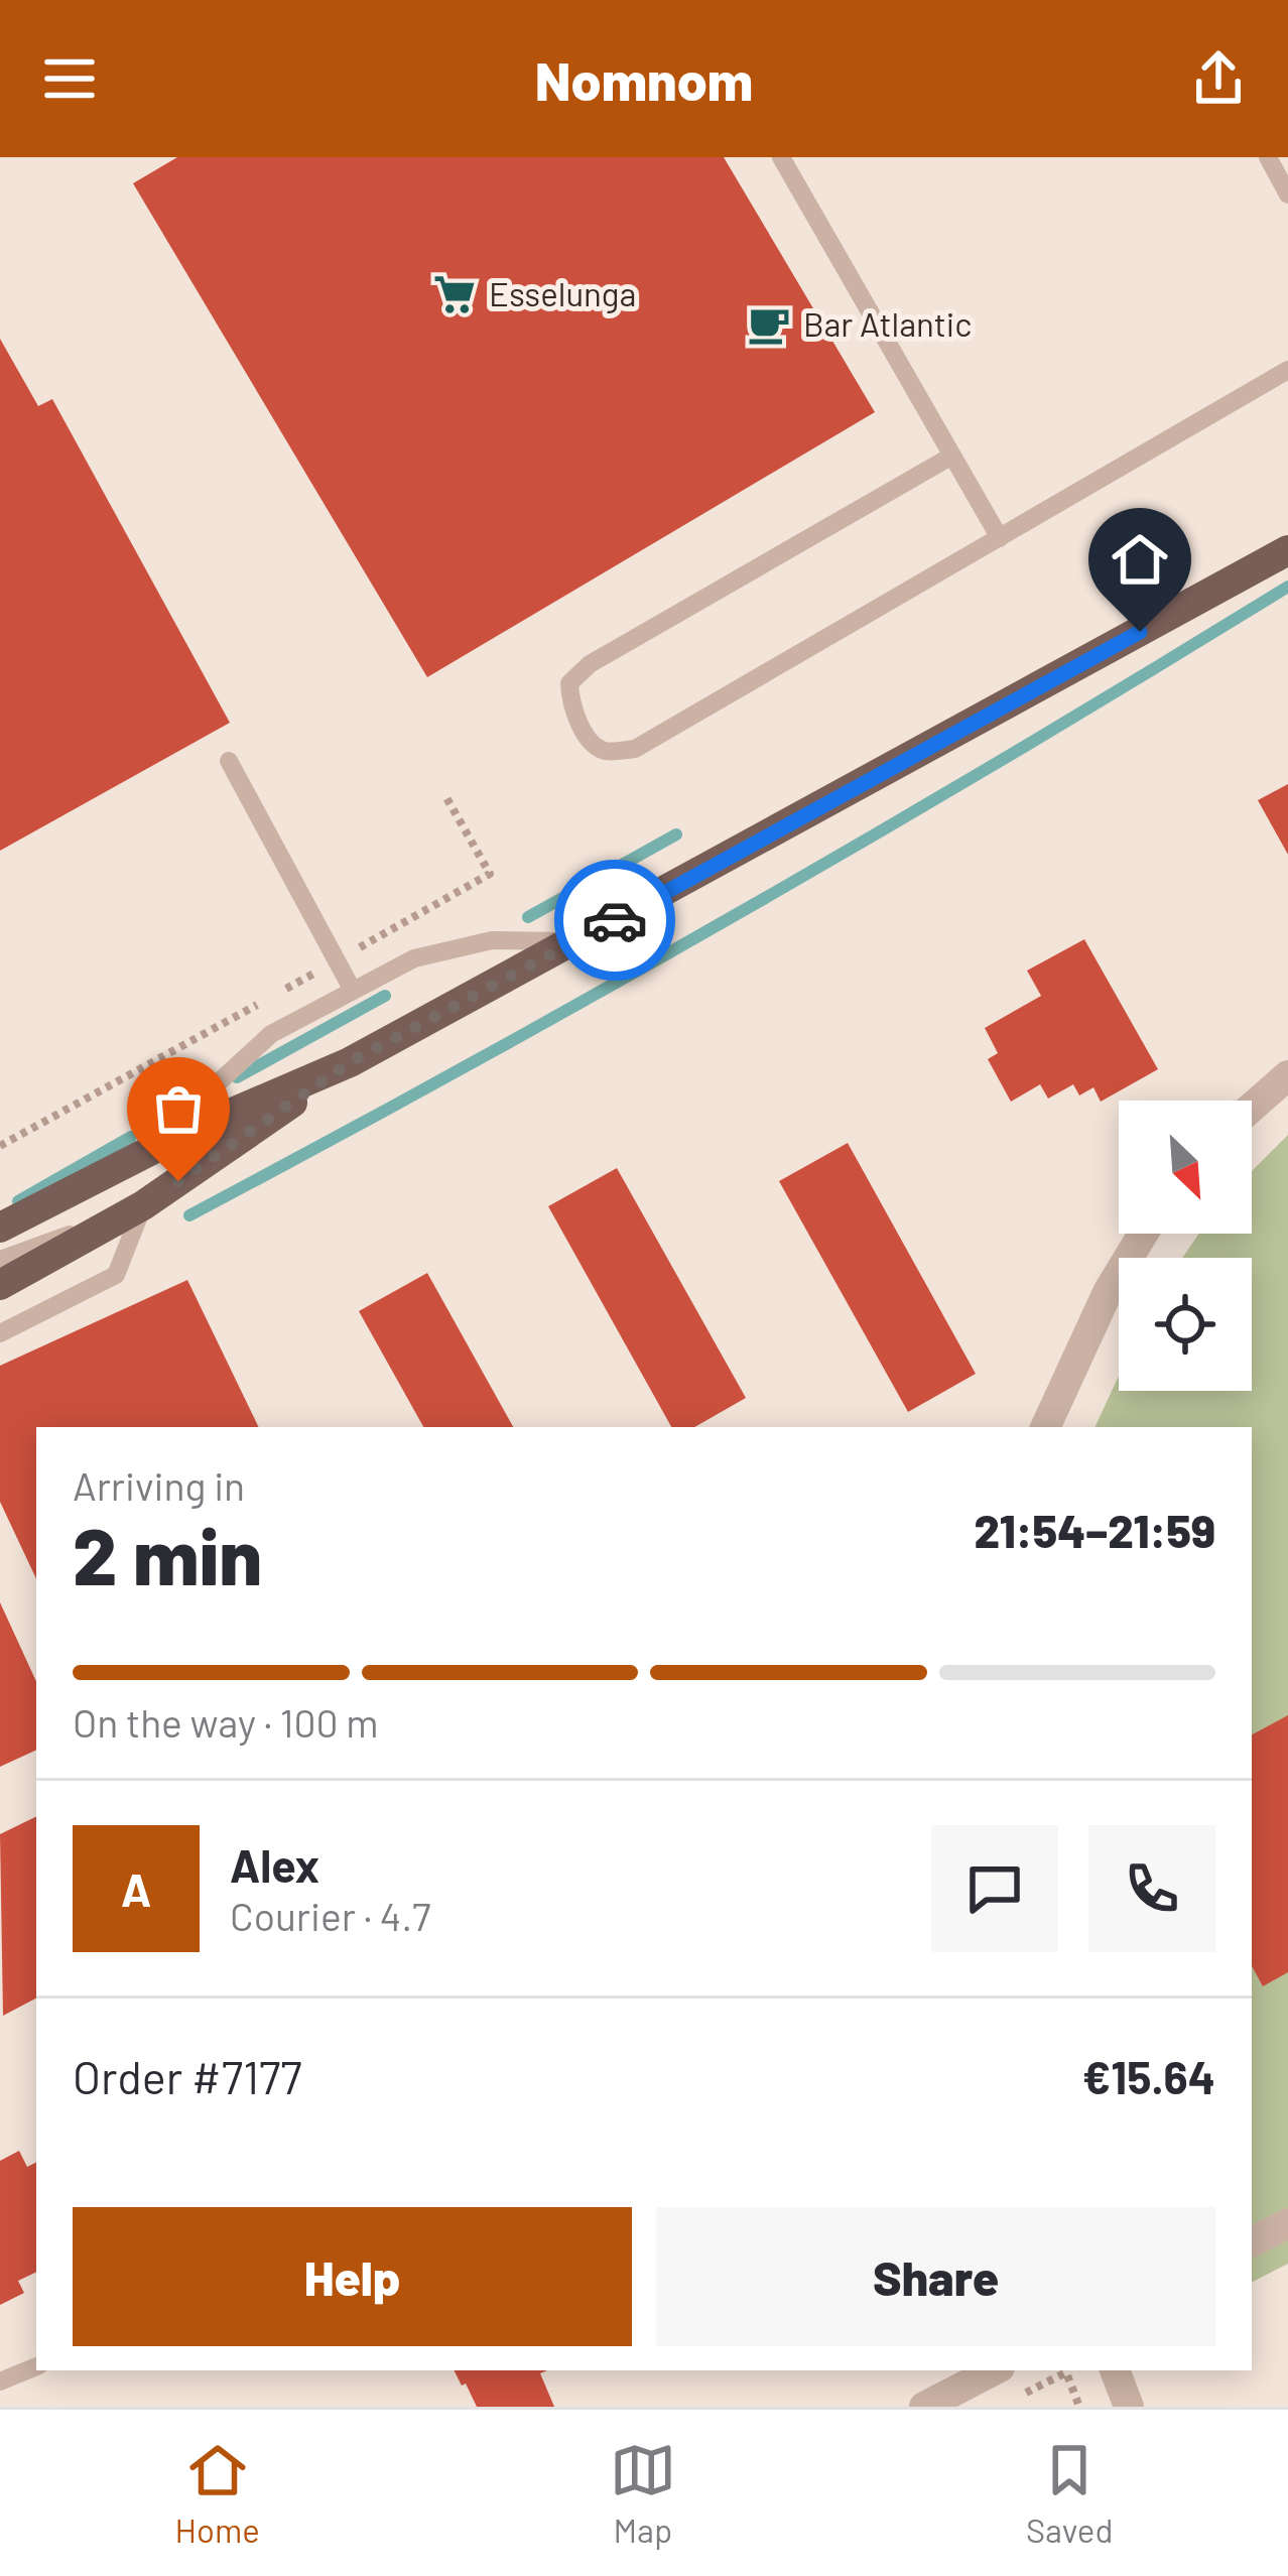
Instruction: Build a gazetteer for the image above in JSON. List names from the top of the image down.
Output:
{
  "places": {
    "supermarket": ["Esselunga"],
    "cafe": ["Bar Atlantic"]
  },
  "north": "bottom right",
  "page": {
    "header": "Nomnom",
    "heading": ["2 min", "Arriving in", "21:54–21:59"],
    "panel": [
      "Alex",
      "Courier · 4.7",
      "Order #7177",
      "€15.64"
    ],
    "bar": "On the way · 100 m",
    "round": "A",
    "buttons": ["Help", "Share"],
    "tabs": ["Home", "Map", "Saved"]
  }
}
